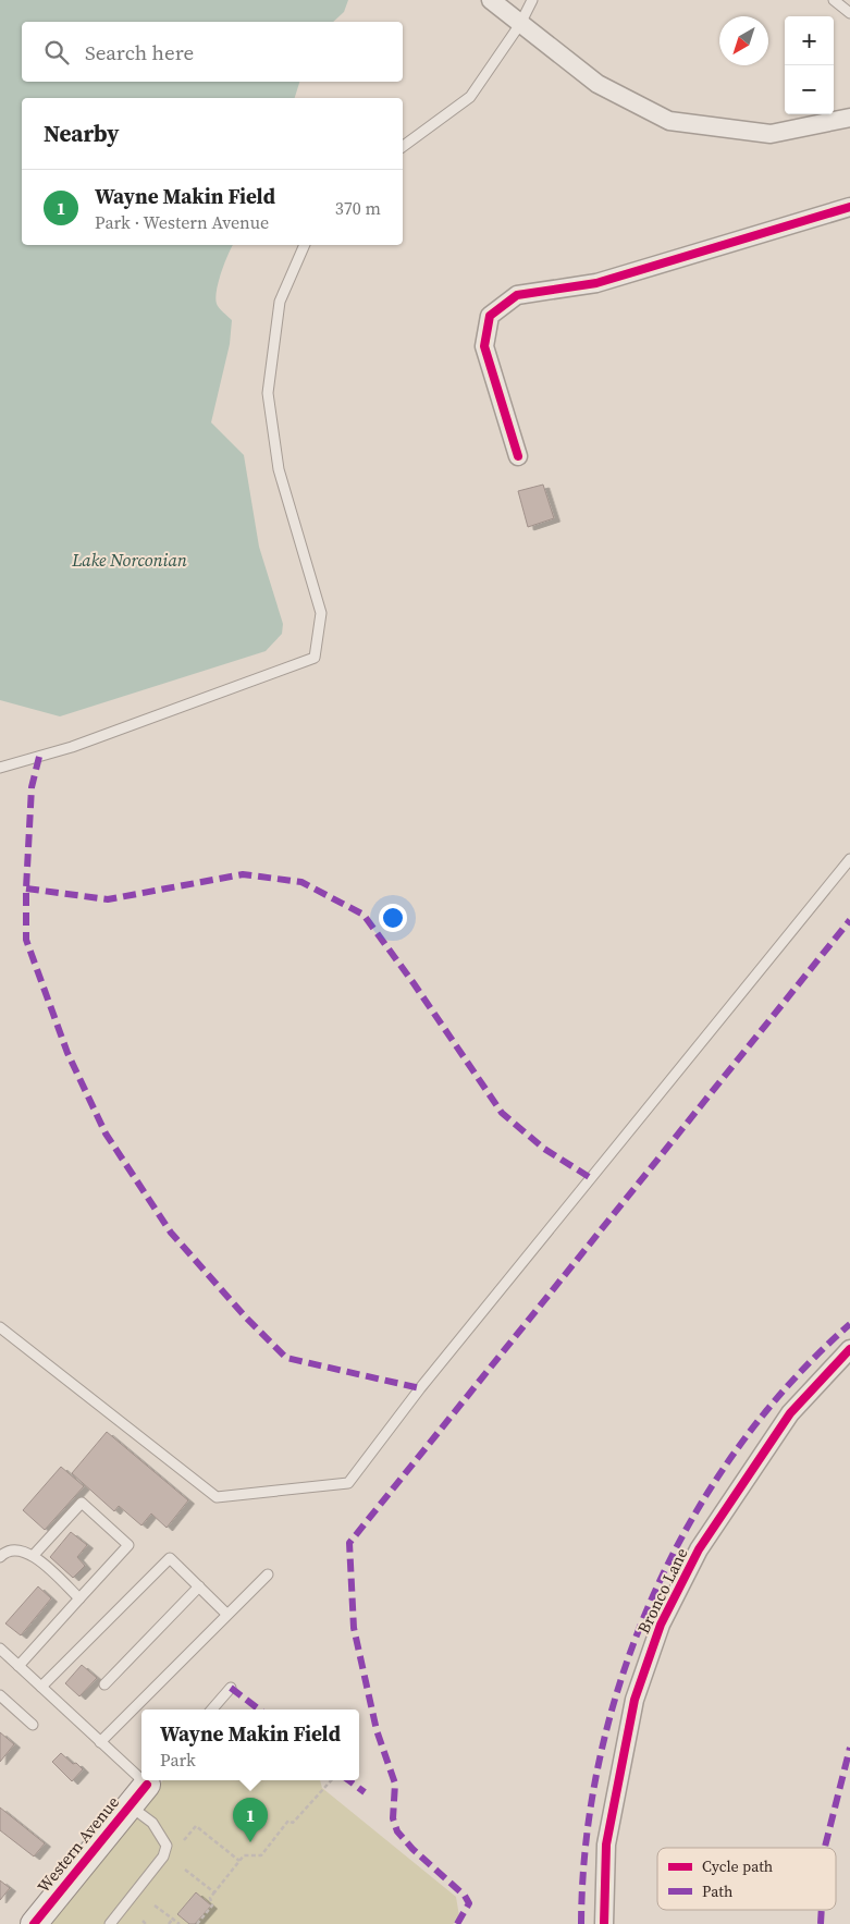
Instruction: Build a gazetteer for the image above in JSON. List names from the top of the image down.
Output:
{
  "streets": {
    "street": ["Bronco Lane", "Western Avenue"]
  },
  "water": ["Lake Norconian"],
  "legend": ["Cycle path", "Path"],
  "north": "bottom left",
  "page": {
    "map_buttons": ["+", "−"],
    "search": "Search here",
    "heading": "Nearby",
    "list": [
      {
        "mark": "1",
        "name": "Wayne Makin Field",
        "note": "Park · Western Avenue",
        "value": "370 m"
      }
    ],
    "popup": ["Wayne Makin Field", "Park"],
    "pins": "1"
  }
}
